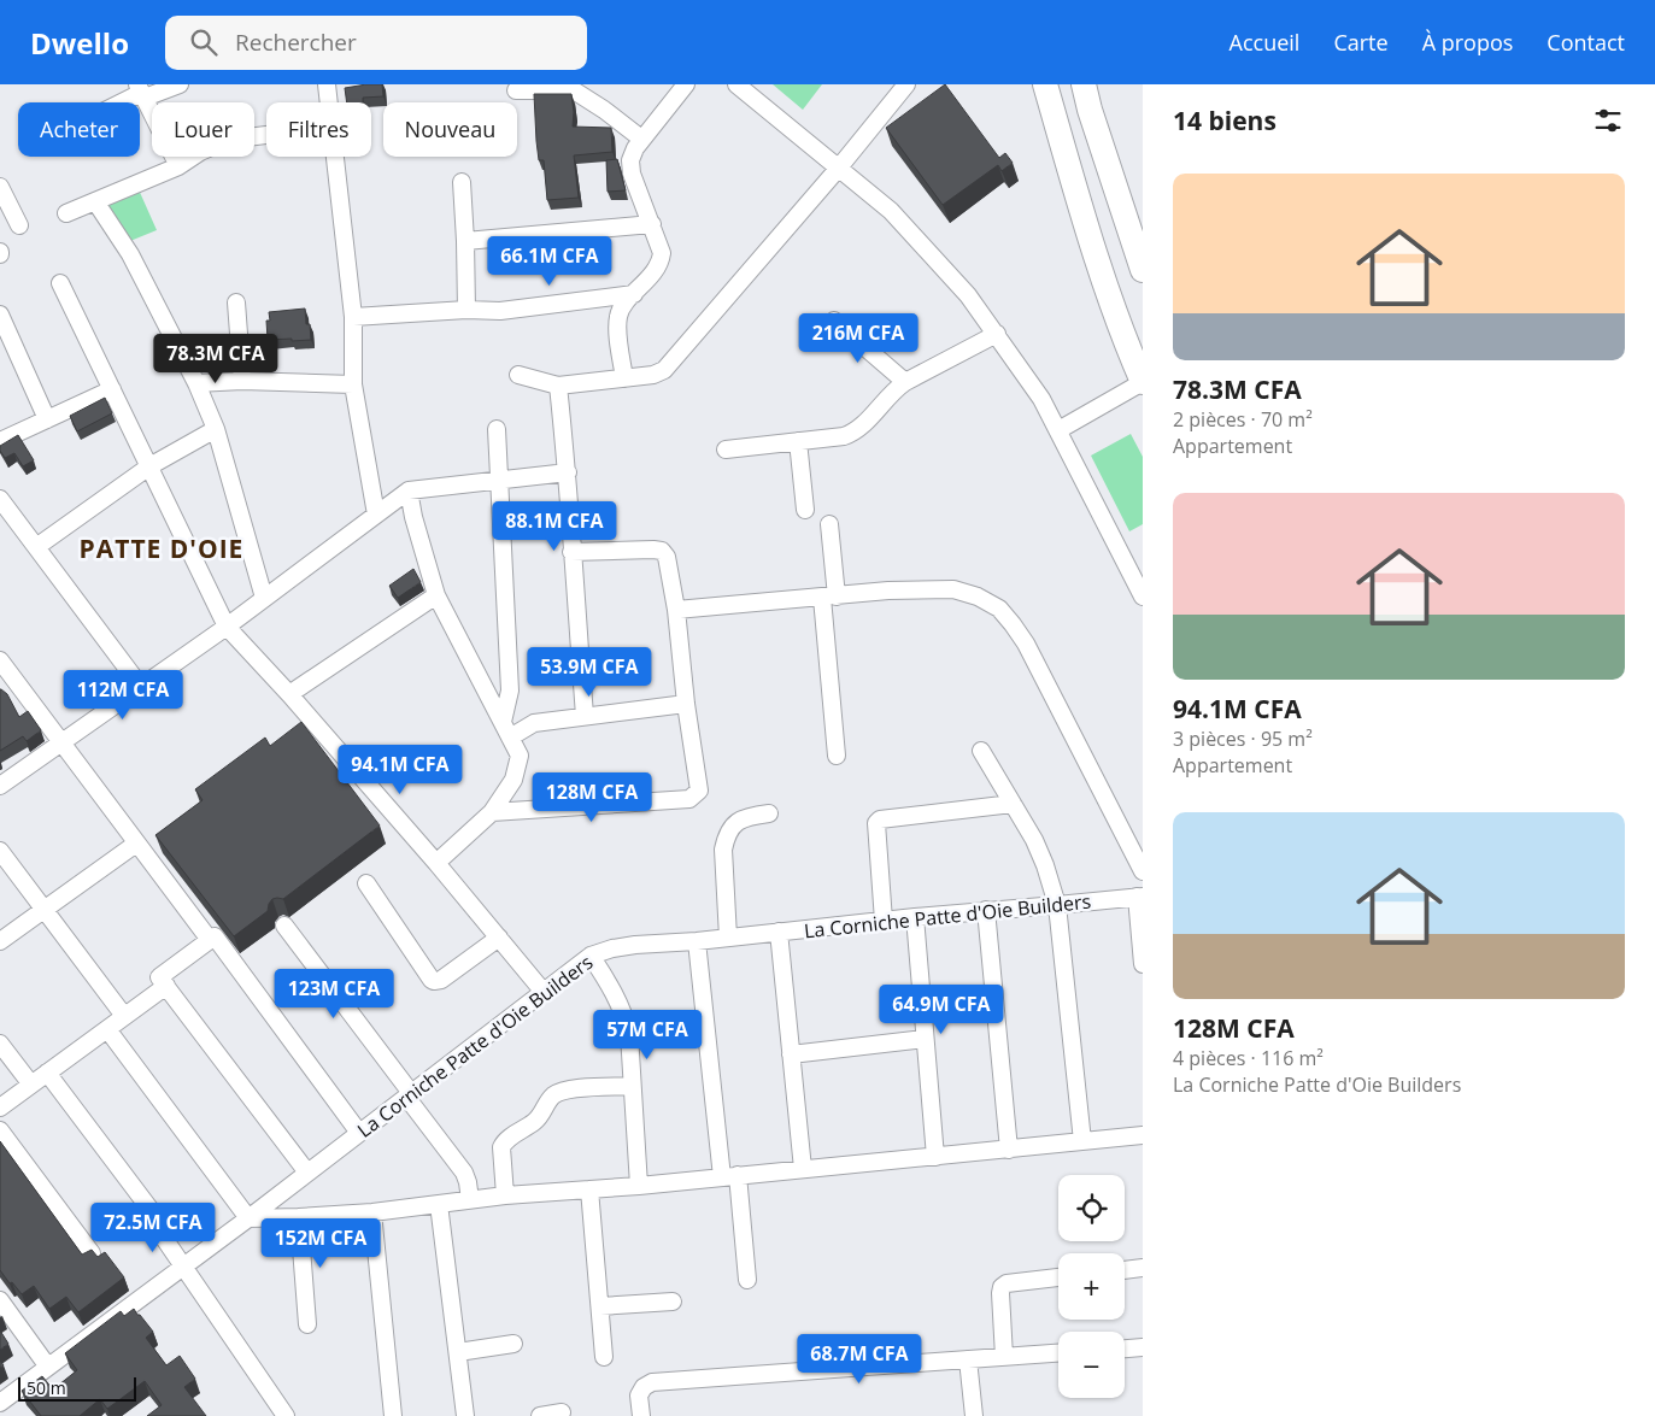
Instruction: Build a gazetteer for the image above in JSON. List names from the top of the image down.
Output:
{
  "streets": {
    "street": ["La Corniche Patte d'Oie Builders"]
  },
  "districts": ["PATTE D'OIE"],
  "scale_bar": "50 m",
  "page": {
    "header": "Dwello",
    "search": "Rechercher",
    "nav": [
      "Accueil",
      "Carte",
      "À propos",
      "Contact"
    ],
    "heading": "14 biens",
    "chip": [
      "Acheter",
      "Louer",
      "Filtres",
      "Nouveau"
    ],
    "list": [
      {
        "name": "78.3M CFA",
        "note": "2 pièces · 70 m² · Appartement"
      },
      {
        "name": "94.1M CFA",
        "note": "3 pièces · 95 m² · Appartement"
      },
      {
        "name": "128M CFA",
        "note": "4 pièces · 116 m² · La Corniche Patte d'Oie Builders"
      }
    ],
    "price": [
      "66.1M CFA",
      "216M CFA",
      "78.3M CFA",
      "88.1M CFA",
      "53.9M CFA",
      "112M CFA",
      "94.1M CFA",
      "128M CFA",
      "123M CFA",
      "64.9M CFA",
      "57M CFA",
      "72.5M CFA",
      "152M CFA",
      "68.7M CFA"
    ],
    "map_buttons": ["+", "−"],
    "scale": "50 m"
  }
}
